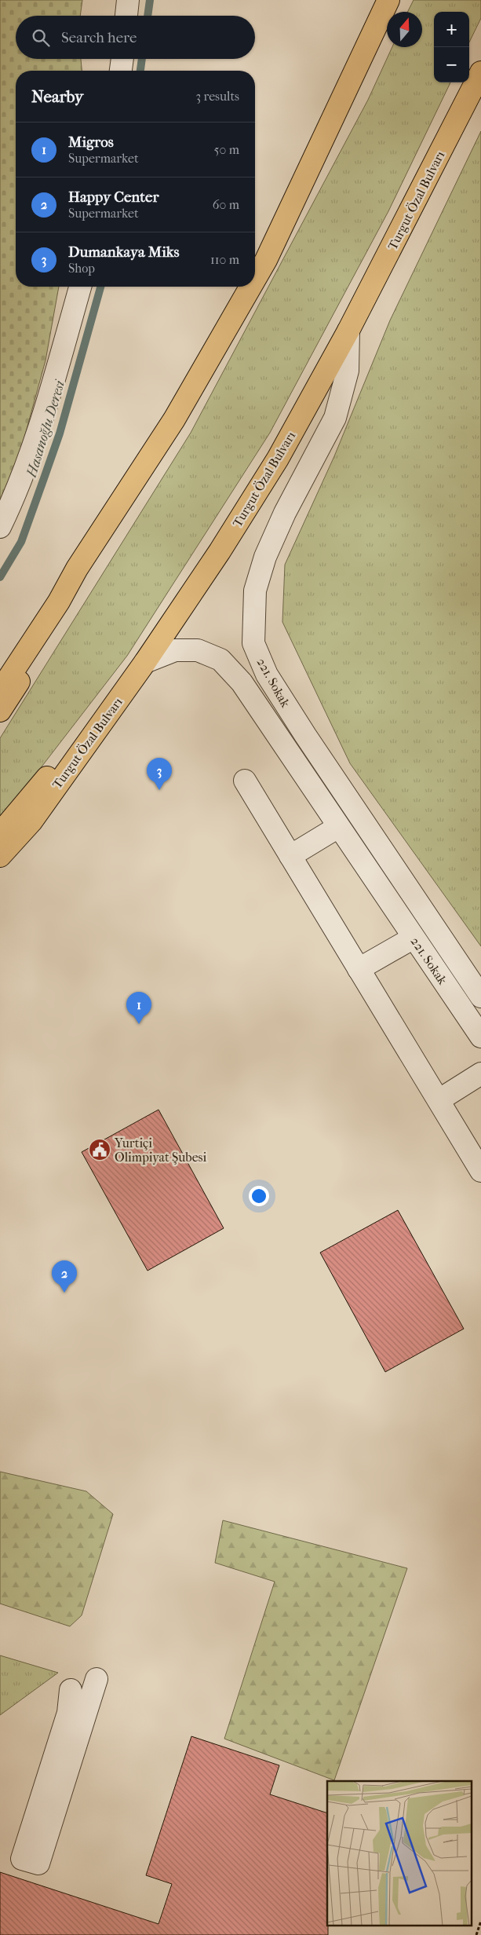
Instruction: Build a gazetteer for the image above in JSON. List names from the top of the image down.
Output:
{
  "streets": {
    "main road": ["Turgut Özal Bulvarı"],
    "street": ["221. Sokak"]
  },
  "crossings": [
    ["Turgut Özal Bulvarı", "221. Sokak"]
  ],
  "water": ["Hasanoğlu Deresi"],
  "places": {
    "public building": ["Yurtiçi Olimpiyat Şubesi"]
  },
  "north": "top",
  "page": {
    "map_buttons": ["+", "−"],
    "search": "Search here",
    "heading": ["Nearby", "3 results"],
    "list": [
      {
        "mark": "1",
        "name": "Migros",
        "note": "Supermarket",
        "value": "50 m"
      },
      {
        "mark": "2",
        "name": "Happy Center",
        "note": "Supermarket",
        "value": "60 m"
      },
      {
        "mark": "3",
        "name": "Dumankaya Miks",
        "note": "Shop",
        "value": "110 m"
      }
    ],
    "pins": ["3", "1", "2"]
  }
}
